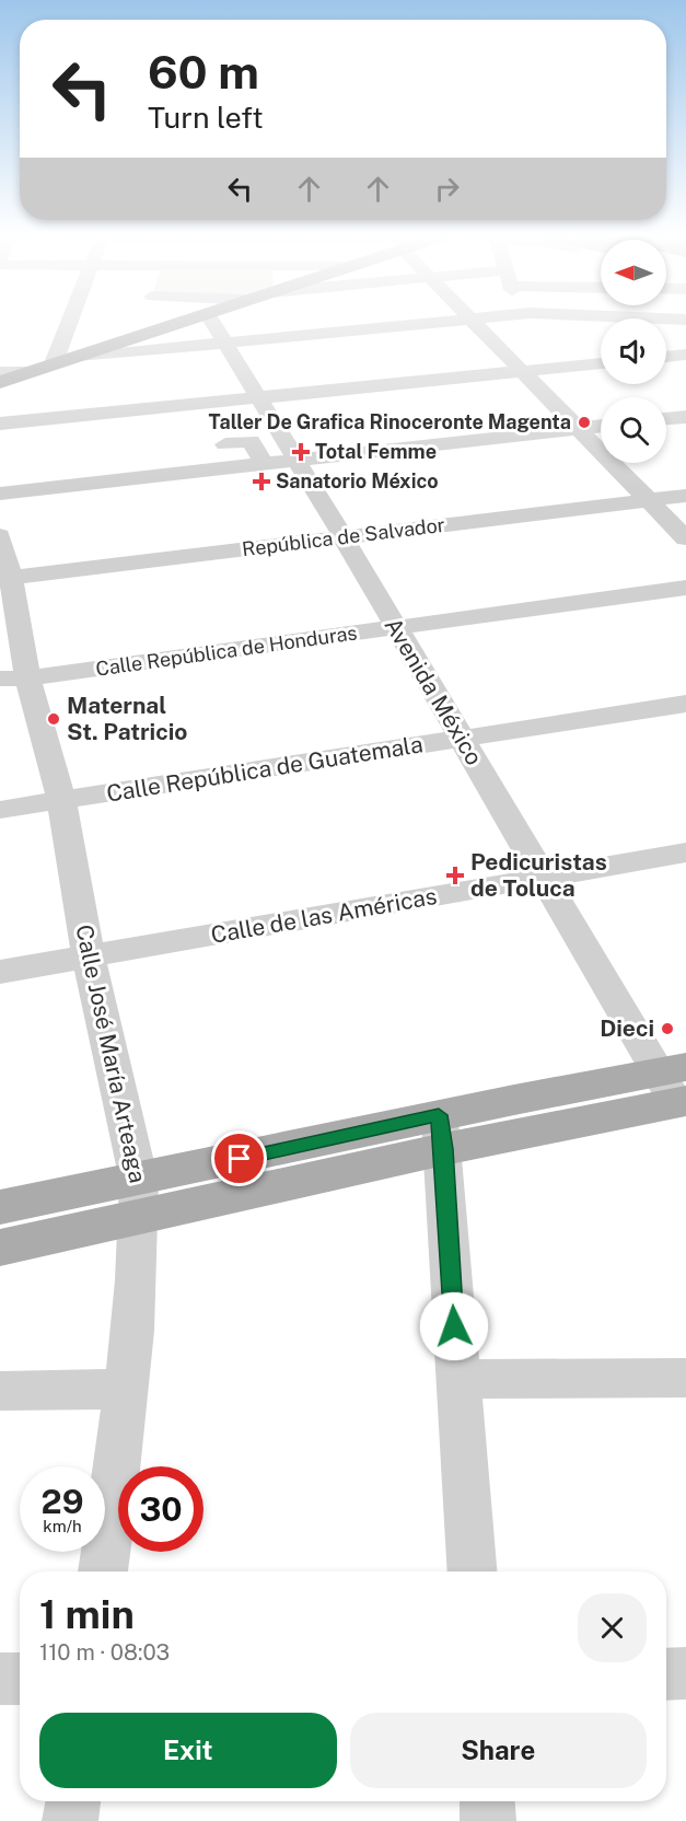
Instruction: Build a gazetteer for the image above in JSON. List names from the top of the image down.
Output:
{
  "streets": {
    "street": [
      "República de Salvador",
      "Calle República de Honduras",
      "Avenida México",
      "Calle República de Guatemala",
      "Calle de las Américas",
      "Calle José María Arteaga"
    ]
  },
  "crossings": [
    ["República de Salvador", "Avenida México"],
    ["República de Salvador", "Calle José María Arteaga"],
    ["Calle República de Honduras", "Avenida México"],
    ["Calle República de Honduras", "Calle José María Arteaga"],
    ["Avenida México", "Calle República de Guatemala"],
    ["Avenida México", "Calle de las Américas"],
    ["Calle República de Guatemala", "Calle José María Arteaga"],
    ["Calle de las Américas", "Calle José María Arteaga"]
  ],
  "places": {
    "other": ["Taller De Grafica Rinoceronte Magenta", "Maternal St. Patricio", "Dieci"],
    "health": ["Total Femme", "Sanatorio México", "Pedicuristas de Toluca"]
  },
  "north": "left",
  "page": {
    "turn": ["60 m", "Turn left"],
    "speed": "29 km/h",
    "limit": "30",
    "heading": ["1 min", "110 m · 08:03"],
    "buttons": ["Exit", "Share"]
  }
}
